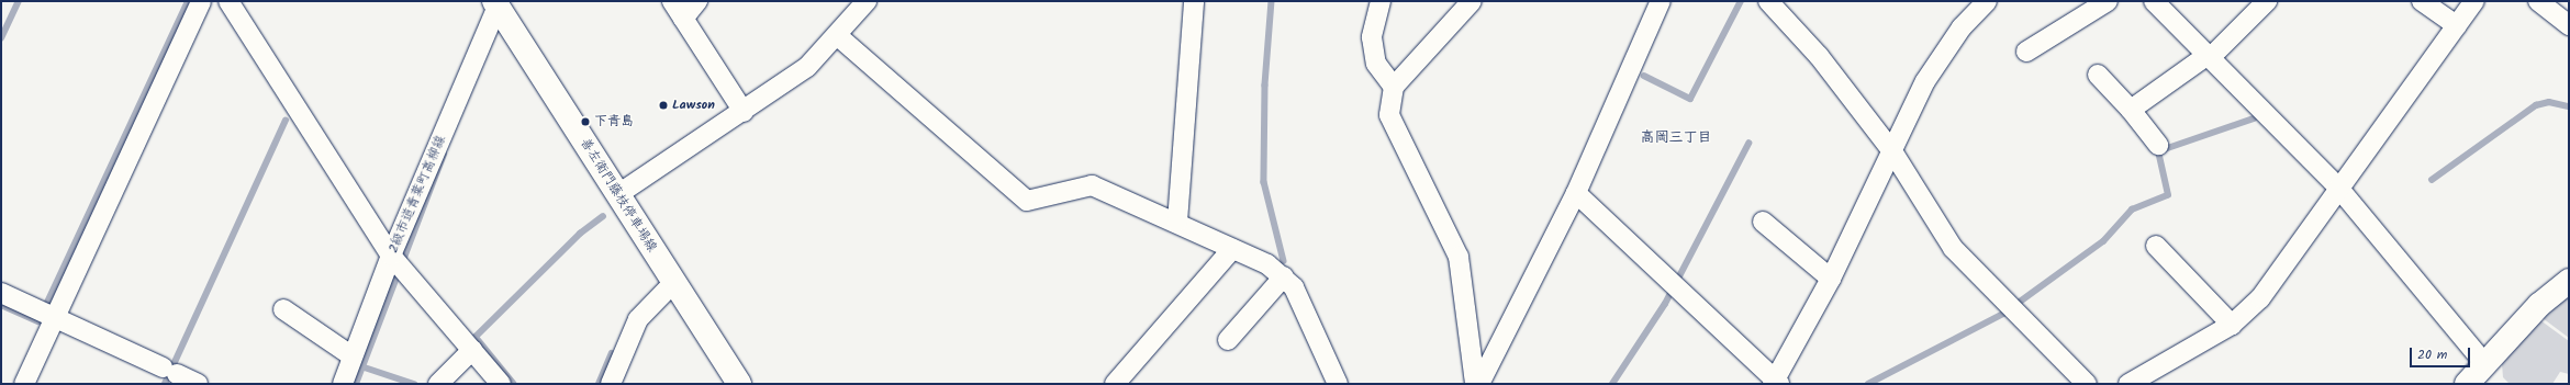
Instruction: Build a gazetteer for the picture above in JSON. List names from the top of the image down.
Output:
{
  "streets": {
    "main road": ["善左衛門藤枝停車場線"],
    "street": ["2級市道青葉町高柳線"]
  },
  "crossings": [
    ["2級市道青葉町高柳線", "善左衛門藤枝停車場線"]
  ],
  "districts": ["高岡三丁目"],
  "places": ["Lawson", "下青島"],
  "scale_bar": "20 m"
}
